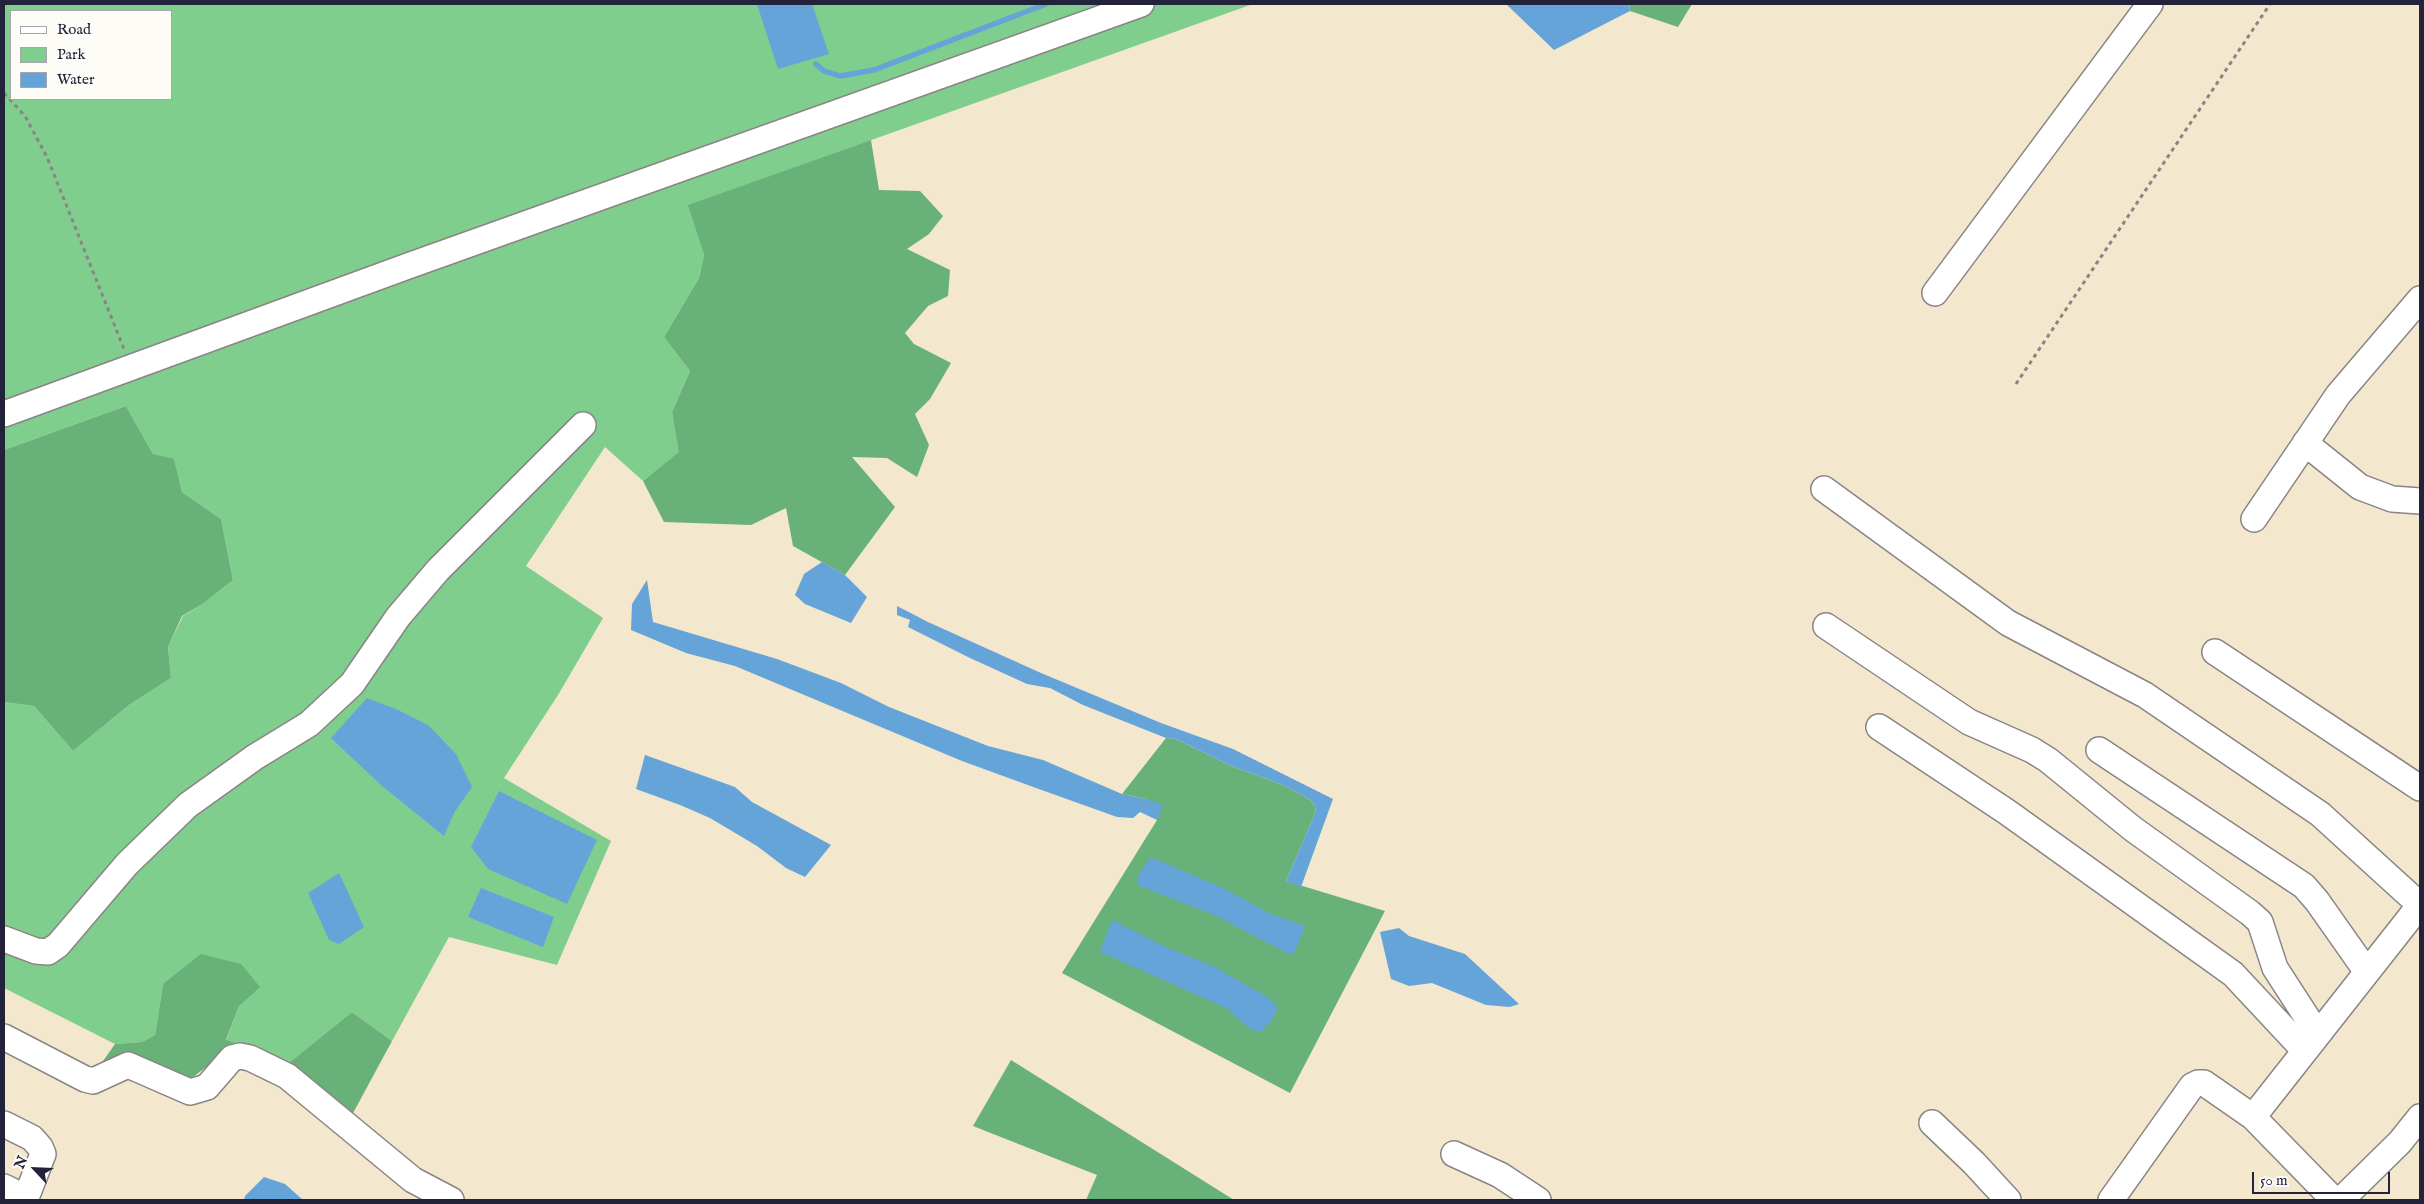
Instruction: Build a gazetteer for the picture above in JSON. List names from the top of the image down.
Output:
{
  "legend": ["Road", "Park", "Water"],
  "scale_bar": "50 m",
  "north": "top left"
}
